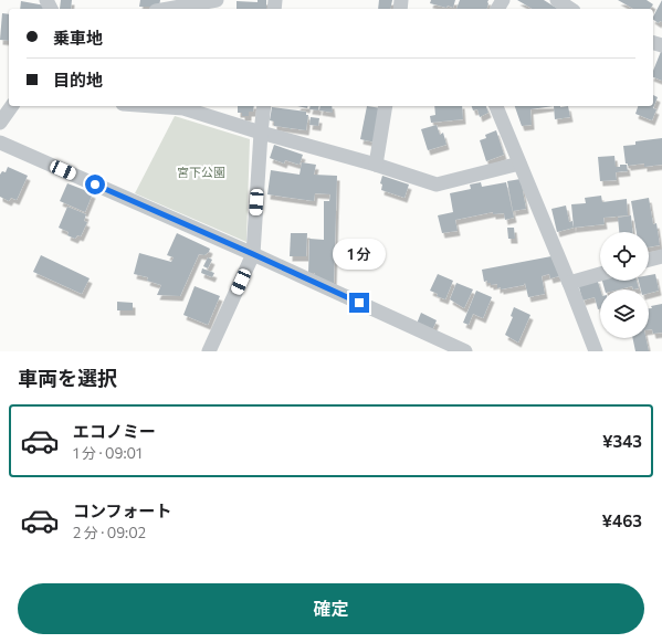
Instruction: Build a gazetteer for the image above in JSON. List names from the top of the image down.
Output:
{
  "parks": ["宮下公園"],
  "page": {
    "banner": ["乗車地", "目的地"],
    "bubble": "1 分",
    "heading": "車両を選択",
    "list": [
      {
        "name": "エコノミー",
        "note": "1 分 · 09:01",
        "value": "¥343"
      },
      {
        "name": "コンフォート",
        "note": "2 分 · 09:02",
        "value": "¥463"
      }
    ],
    "buttons": "確定"
  }
}
